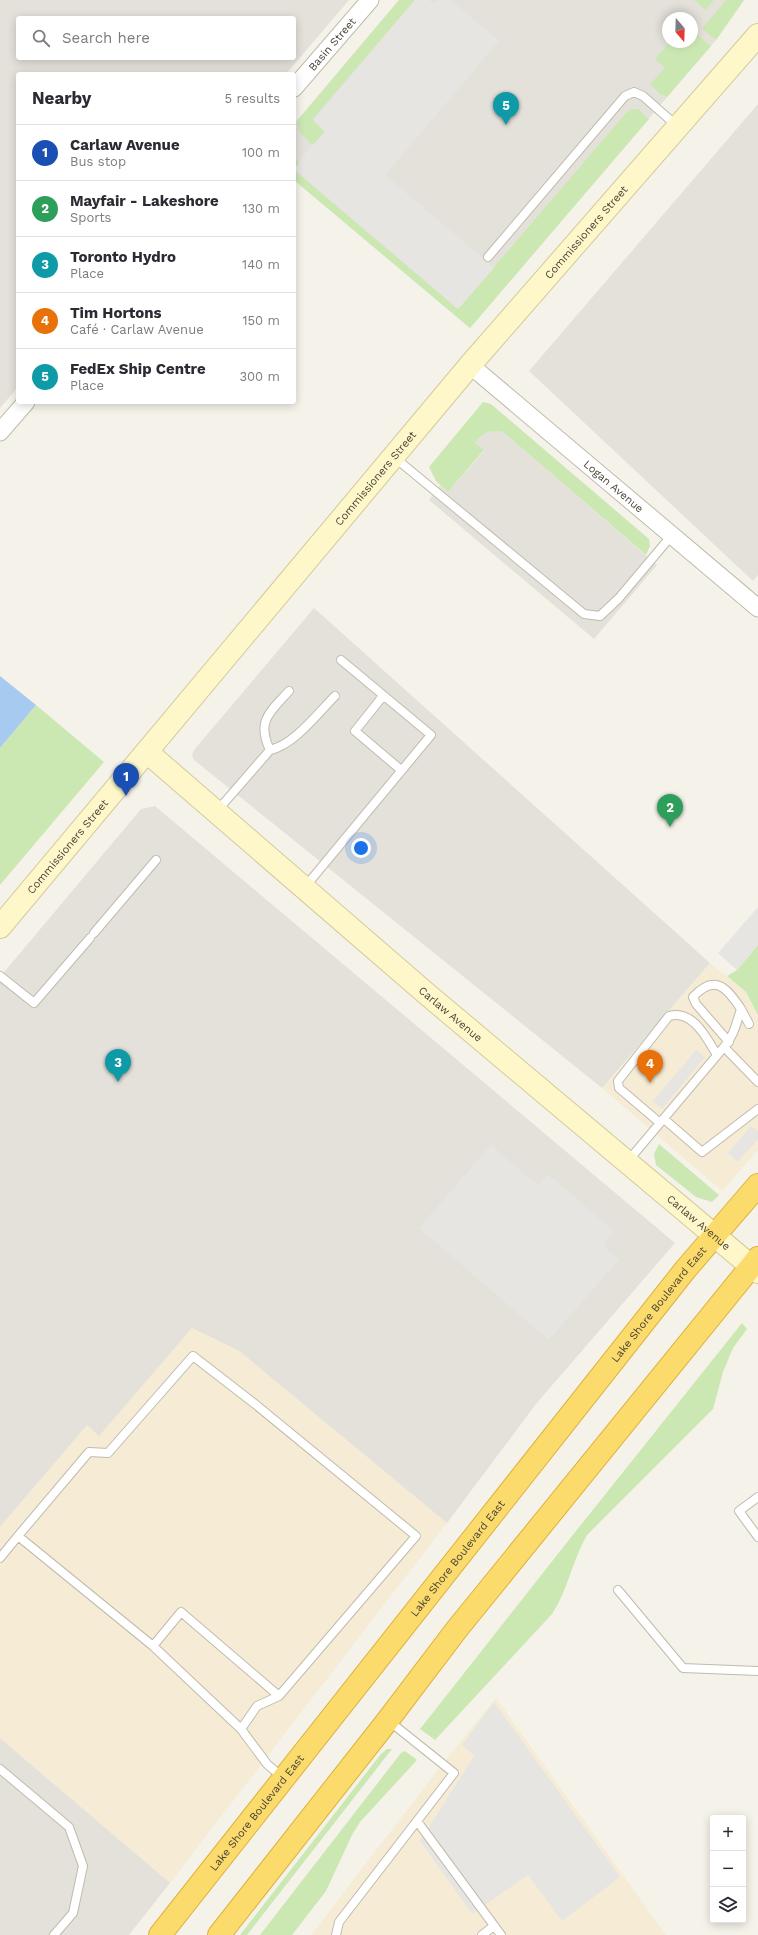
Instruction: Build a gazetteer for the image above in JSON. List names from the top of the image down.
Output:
{
  "streets": {
    "highway": ["Lake Shore Boulevard East"],
    "street": [
      "Basin Street",
      "Commissioners Street",
      "Logan Avenue",
      "Carlaw Avenue"
    ]
  },
  "crossings": [
    ["Commissioners Street", "Logan Avenue"],
    ["Commissioners Street", "Carlaw Avenue"],
    ["Carlaw Avenue", "Lake Shore Boulevard East"]
  ],
  "north": "bottom",
  "page": {
    "search": "Search here",
    "heading": ["Nearby", "5 results"],
    "pins": [
      "5",
      "1",
      "2",
      "3",
      "4"
    ],
    "list": [
      {
        "mark": "1",
        "name": "Carlaw Avenue",
        "note": "Bus stop",
        "value": "100 m"
      },
      {
        "mark": "2",
        "name": "Mayfair - Lakeshore",
        "note": "Sports",
        "value": "130 m"
      },
      {
        "mark": "3",
        "name": "Toronto Hydro",
        "note": "Place",
        "value": "140 m"
      },
      {
        "mark": "4",
        "name": "Tim Hortons",
        "note": "Café · Carlaw Avenue",
        "value": "150 m"
      },
      {
        "mark": "5",
        "name": "FedEx Ship Centre",
        "note": "Place",
        "value": "300 m"
      }
    ],
    "map_buttons": ["+", "−"]
  }
}
